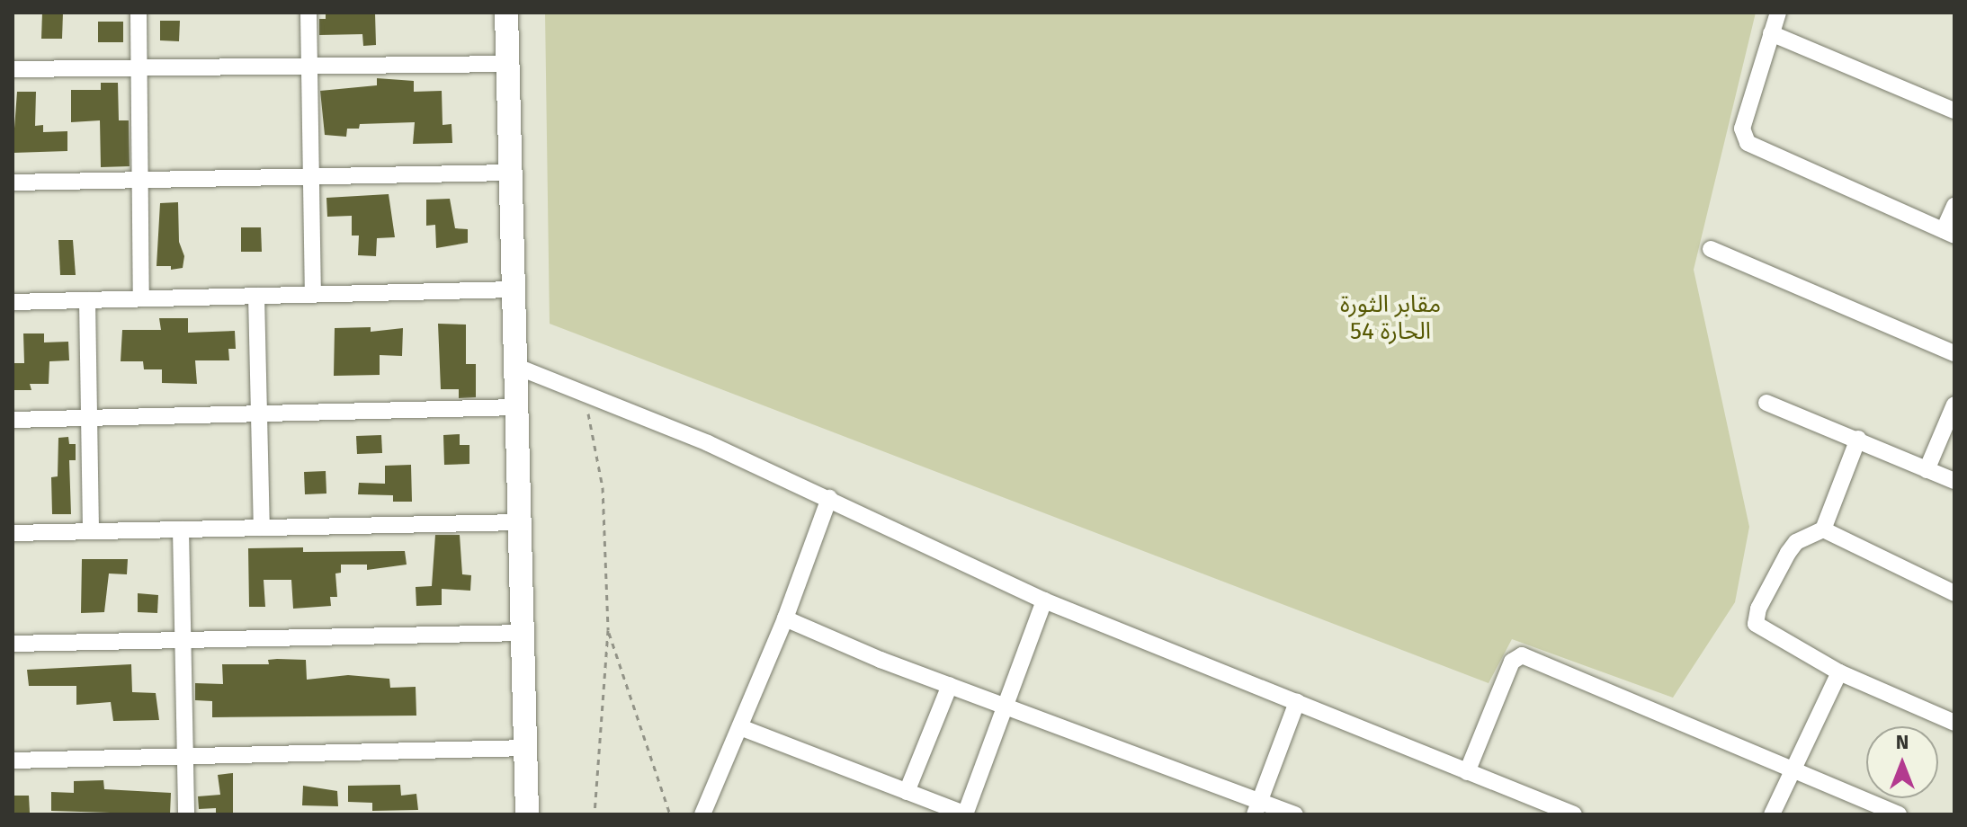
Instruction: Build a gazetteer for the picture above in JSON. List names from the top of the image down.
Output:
{
  "parks": ["مقابر الثورة الحارة 54"],
  "north": "top"
}
